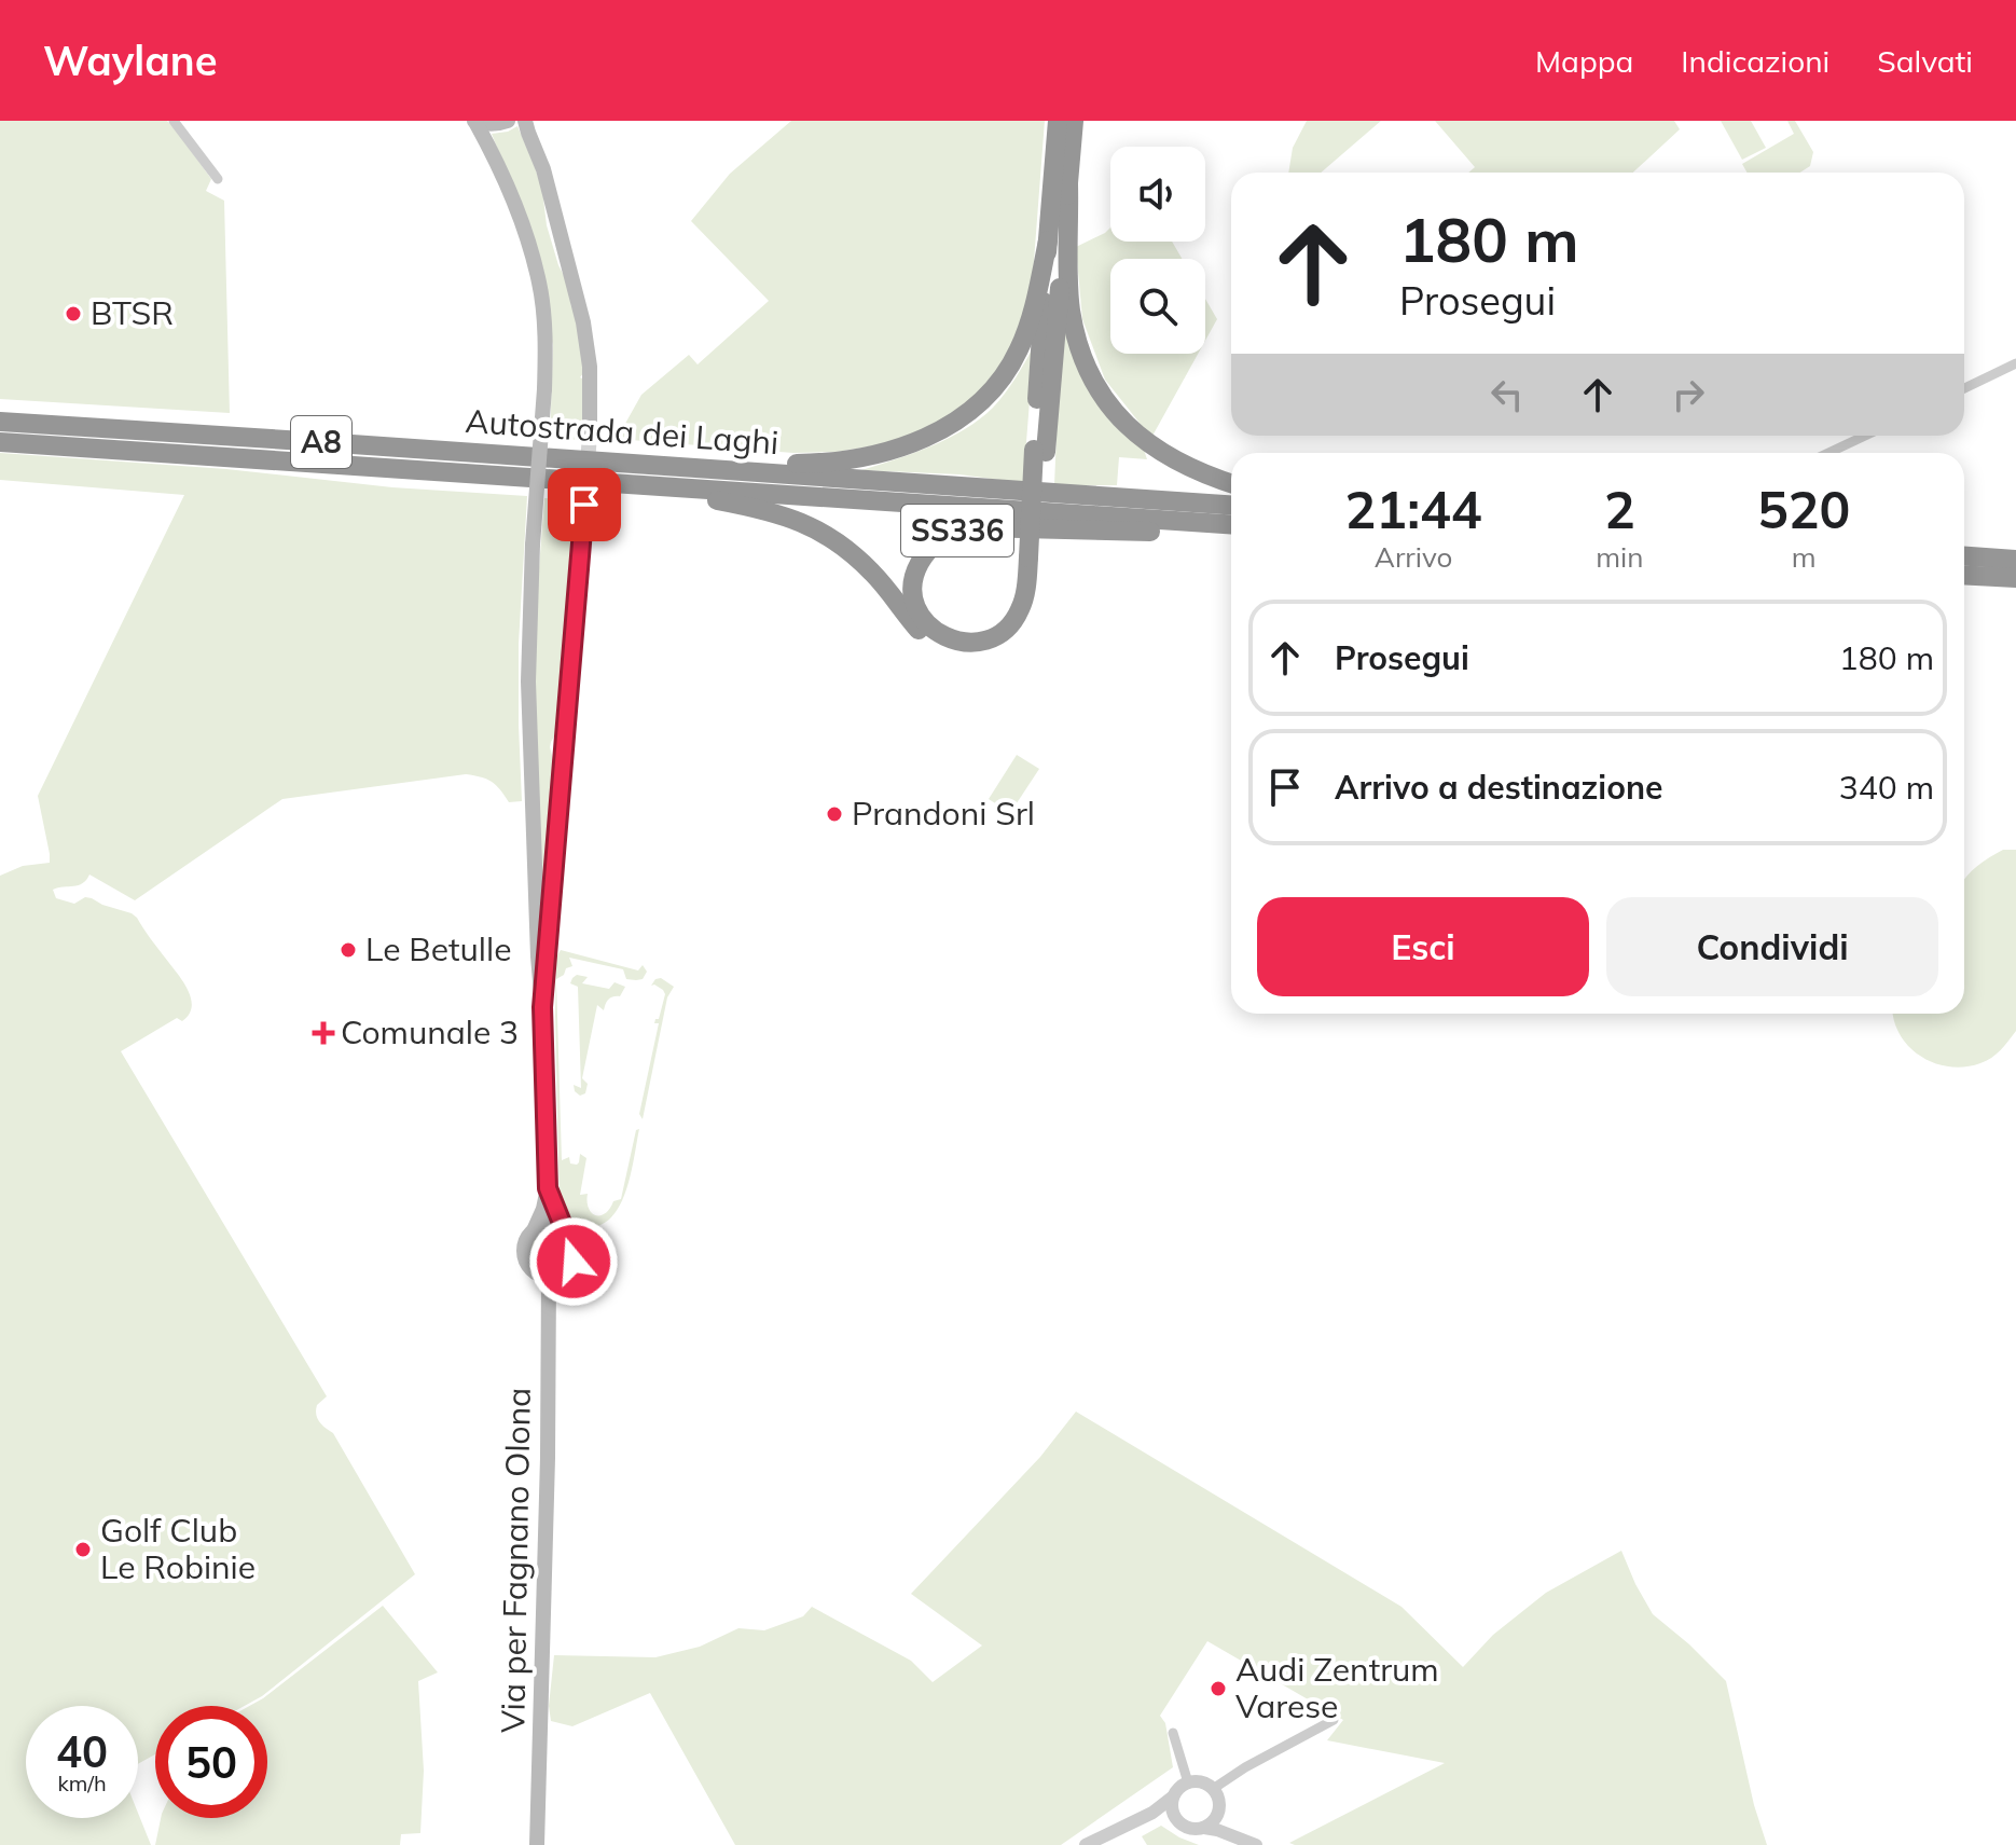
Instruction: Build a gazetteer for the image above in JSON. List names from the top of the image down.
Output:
{
  "streets": {
    "highway": ["Autostrada dei Laghi", "A8", "SS336"],
    "main road": ["Via per Fagnano Olona"]
  },
  "places": {
    "other": [
      "BTSR",
      "Prandoni Srl",
      "Le Betulle",
      "Golf Club Le Robinie",
      "Audi Zentrum Varese"
    ],
    "health": ["Comunale 3"]
  },
  "page": {
    "header": "Waylane",
    "nav": ["Mappa", "Indicazioni", "Salvati"],
    "turn": ["180 m", "Prosegui"],
    "eta": [
      "21:44",
      "Arrivo",
      "2",
      "min",
      "520",
      "m"
    ],
    "list": [
      {
        "name": "Prosegui",
        "value": "180 m"
      },
      {
        "name": "Arrivo a destinazione",
        "value": "340 m"
      }
    ],
    "buttons": ["Esci", "Condividi"],
    "speed": "40 km/h",
    "limit": "50"
  }
}
